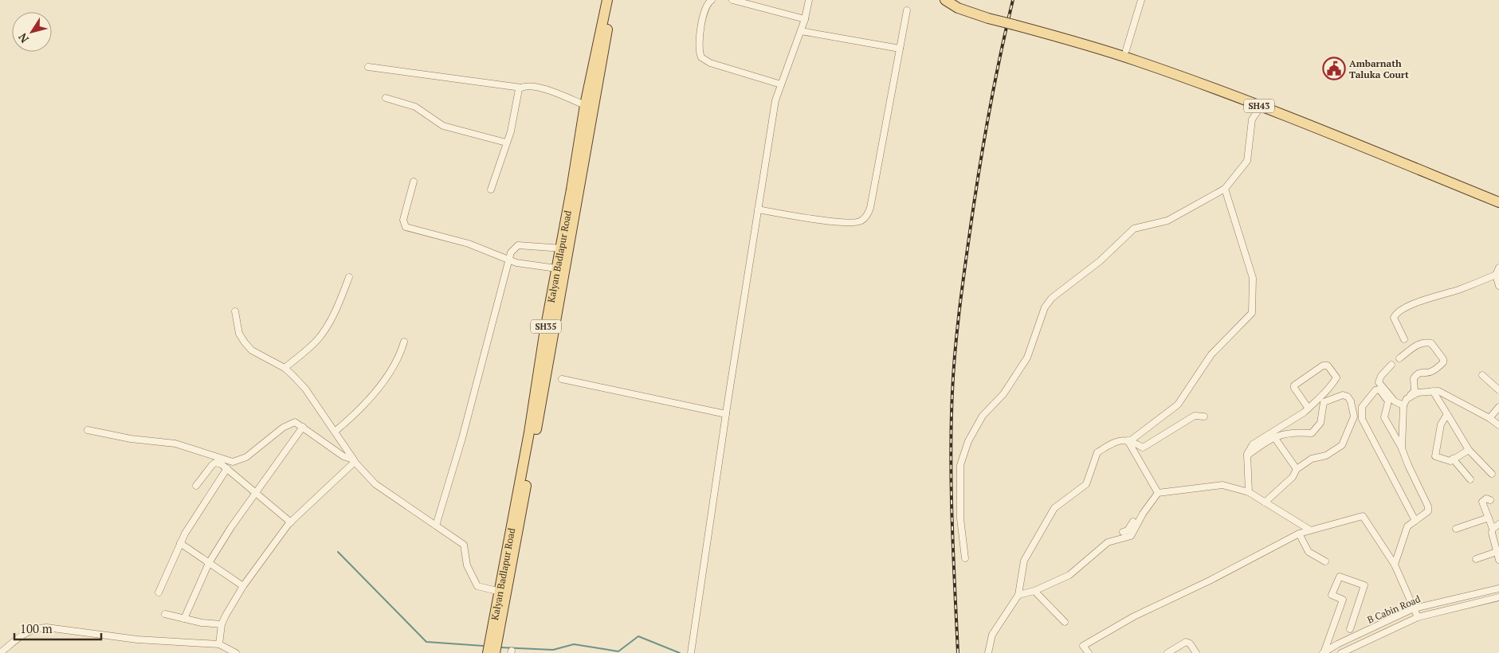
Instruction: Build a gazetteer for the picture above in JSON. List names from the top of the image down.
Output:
{
  "streets": {
    "main road": ["SH43", "Kalyan Badlapur Road", "SH35"],
    "street": ["B Cabin Road"]
  },
  "places": {
    "public building": ["Ambarnath Taluka Court"]
  },
  "scale_bar": "100 m",
  "north": "bottom left"
}
